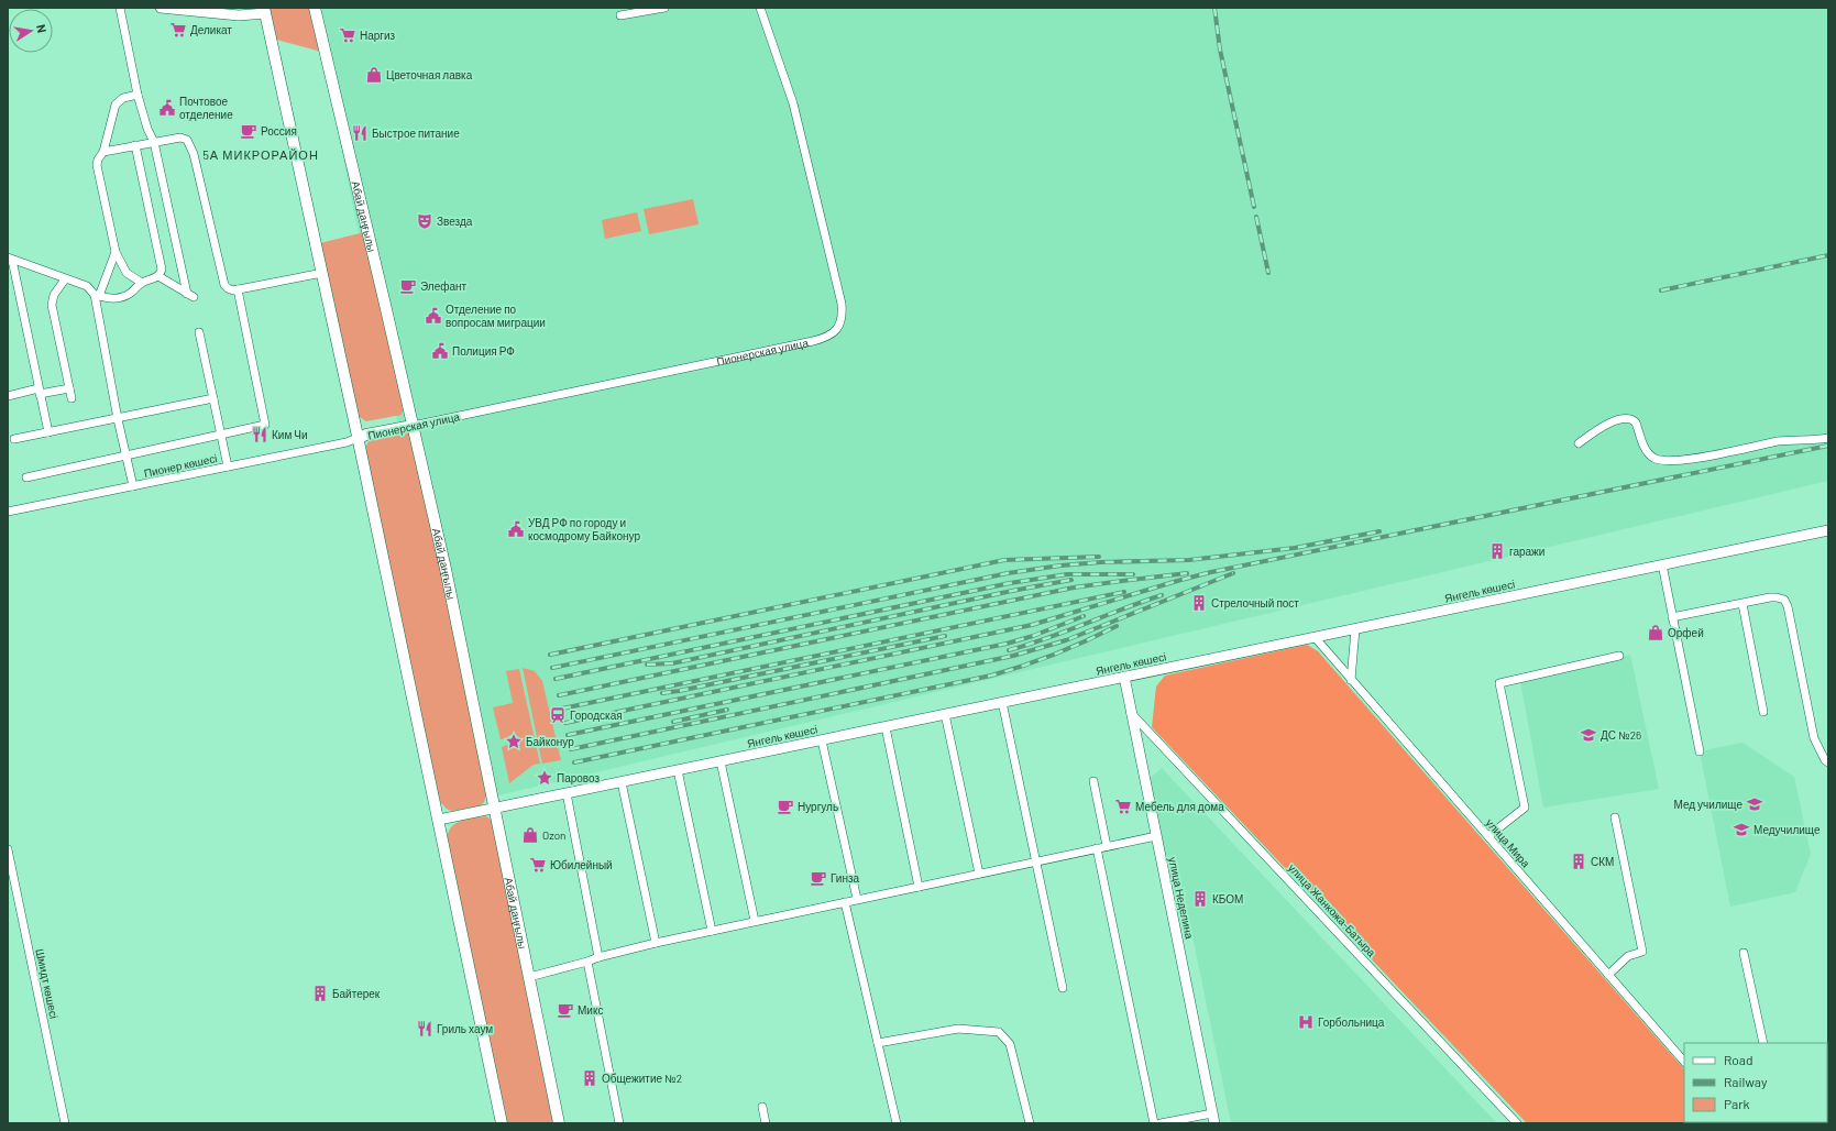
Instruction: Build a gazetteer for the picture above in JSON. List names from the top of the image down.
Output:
{
  "streets": {
    "main road": ["Абай даңғылы", "Пионерская улица"],
    "street": [
      "Пионер көшесі",
      "Янгель көшесі",
      "улица Мира",
      "улица Неделина",
      "улица Жанкожа-Батыра",
      "Шмидт көшесі"
    ]
  },
  "crossings": [
    ["Абай даңғылы", "Пионерская улица"],
    ["Абай даңғылы", "Янгель көшесі"],
    ["Пионерская улица", "Пионер көшесі"],
    ["Янгель көшесі", "улица Мира"],
    ["Янгель көшесі", "улица Неделина"],
    ["улица Неделина", "улица Жанкожа-Батыра"]
  ],
  "districts": ["5А МИКРОРАЙОН"],
  "places": {
    "supermarket": [
      "Деликат",
      "Наргиз",
      "Мебель для дома",
      "Юбилейный"
    ],
    "shop": ["Цветочная лавка", "Орфей", "Ozon"],
    "public building": [
      "Почтовое отделение",
      "Отделение по вопросам миграции",
      "Полиция РФ",
      "УВД РФ по городу и космодрому Байконур"
    ],
    "cafe": [
      "Россия",
      "Элефант",
      "Нургуль",
      "Гинза",
      "Микс"
    ],
    "restaurant": ["Быстрое питание", "Ким Чи", "Гриль хаум"],
    "theatre": ["Звезда"],
    "building": [
      "гаражи",
      "Стрелочный пост",
      "СКМ",
      "КБОМ",
      "Байтерек",
      "Общежитие №2"
    ],
    "station": ["Городская"],
    "school or university": ["ДС №26", "Мед училище", "Медучилище"],
    "place": ["Байконур", "Паровоз"],
    "hospital": ["Горбольница"]
  },
  "legend": ["Road", "Railway", "Park"],
  "north": "right"
}
